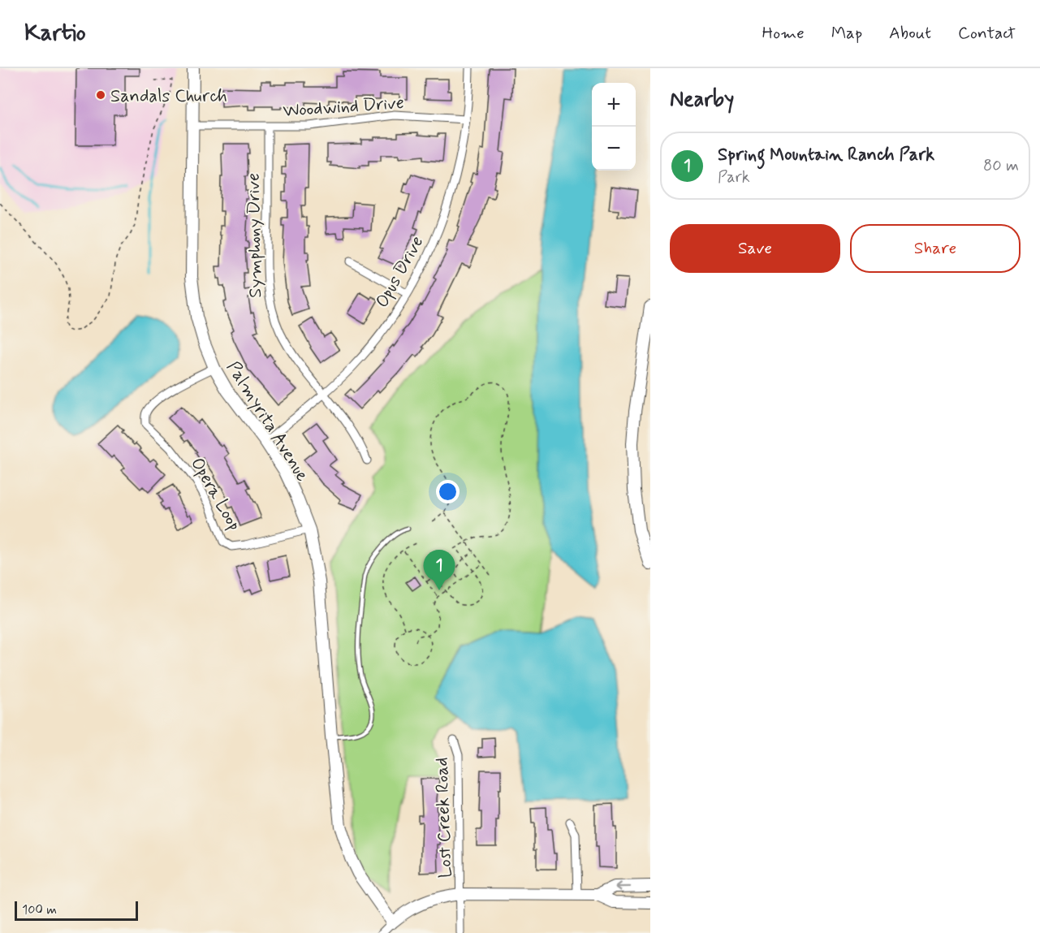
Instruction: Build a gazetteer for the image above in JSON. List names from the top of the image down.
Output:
{
  "streets": {
    "street": [
      "Woodwind Drive",
      "Symphony Drive",
      "Opus Drive",
      "Palmyrita Avenue",
      "Opera Loop",
      "Lost Creek Road"
    ]
  },
  "crossings": [
    ["Woodwind Drive", "Symphony Drive"],
    ["Woodwind Drive", "Opus Drive"],
    ["Woodwind Drive", "Palmyrita Avenue"],
    ["Symphony Drive", "Opus Drive"],
    ["Opus Drive", "Palmyrita Avenue"],
    ["Palmyrita Avenue", "Opera Loop"]
  ],
  "places": ["Sandals Church"],
  "scale_bar": "100 m",
  "page": {
    "header": "Kartio",
    "nav": [
      "Home",
      "Map",
      "About",
      "Contact"
    ],
    "heading": "Nearby",
    "map_buttons": ["+", "−"],
    "list": [
      {
        "mark": "1",
        "name": "Spring Mountain Ranch Park",
        "note": "Park",
        "value": "80 m"
      }
    ],
    "buttons": ["Save", "Share"],
    "pins": "1",
    "scale": "100 m"
  }
}
